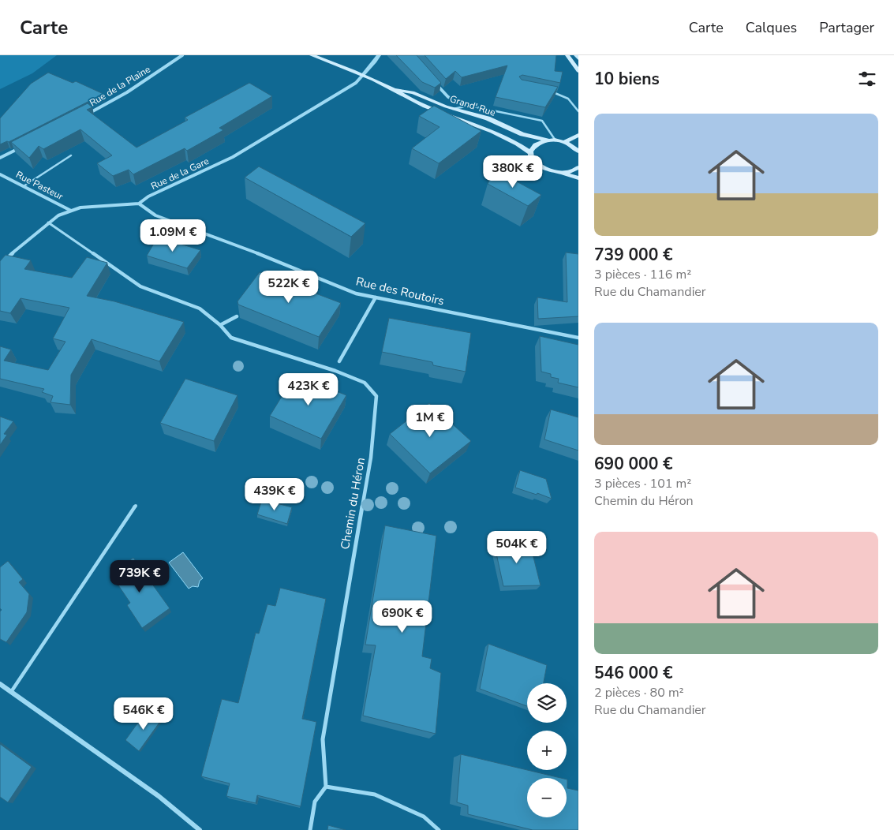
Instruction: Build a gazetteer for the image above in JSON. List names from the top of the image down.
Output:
{
  "streets": {
    "main road": ["Grand' Rue"],
    "street": [
      "Rue de la Plaine",
      "Rue de la Gare",
      "Rue Pasteur",
      "Rue des Routoirs",
      "Chemin du Héron"
    ]
  },
  "crossings": [
    ["Grand' Rue", "Rue de la Gare"],
    ["Rue de la Gare", "Rue Pasteur"],
    ["Rue de la Gare", "Rue des Routoirs"],
    ["Rue de la Gare", "Chemin du Héron"]
  ],
  "page": {
    "header": "Carte",
    "nav": ["Carte", "Calques", "Partager"],
    "heading": "10 biens",
    "list": [
      {
        "name": "739 000 €",
        "note": "3 pièces · 116 m² · Rue du Chamandier"
      },
      {
        "name": "690 000 €",
        "note": "3 pièces · 101 m² · Chemin du Héron"
      },
      {
        "name": "546 000 €",
        "note": "2 pièces · 80 m² · Rue du Chamandier"
      }
    ],
    "price": [
      "380K €",
      "1.09M €",
      "522K €",
      "423K €",
      "1M €",
      "439K €",
      "504K €",
      "739K €",
      "690K €",
      "546K €"
    ],
    "map_buttons": ["+", "−"]
  }
}
